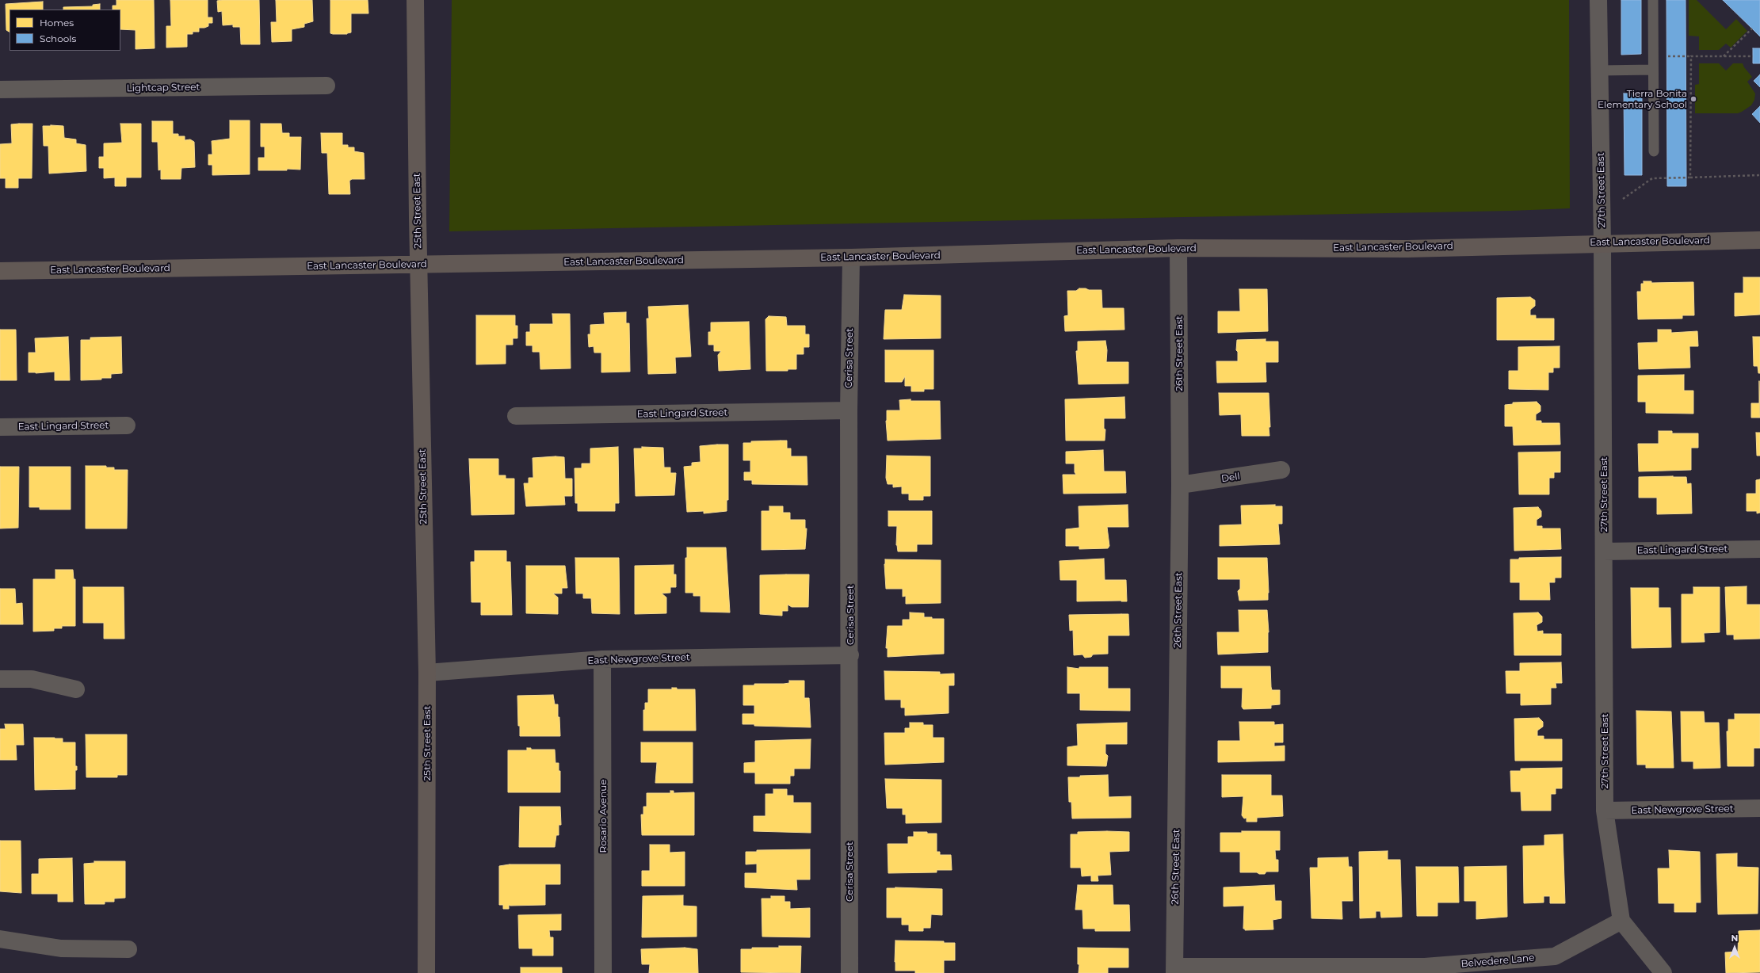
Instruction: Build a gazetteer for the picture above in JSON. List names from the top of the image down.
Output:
{
  "streets": {
    "main road": ["25th Street East", "East Lancaster Boulevard"],
    "street": [
      "Lightcap Street",
      "27th Street East",
      "26th Street East",
      "Cerisa Street",
      "East Lingard Street",
      "Dell",
      "East Newgrove Street",
      "Rosario Avenue",
      "Belvedere Lane"
    ]
  },
  "crossings": [
    ["27th Street East", "East Lancaster Boulevard"],
    ["27th Street East", "East Lingard Street"],
    ["27th Street East", "East Newgrove Street"],
    ["27th Street East", "Belvedere Lane"],
    ["25th Street East", "East Lancaster Boulevard"],
    ["25th Street East", "East Newgrove Street"],
    ["East Lancaster Boulevard", "26th Street East"],
    ["East Lancaster Boulevard", "Cerisa Street"],
    ["26th Street East", "Dell"],
    ["26th Street East", "Belvedere Lane"],
    ["Cerisa Street", "East Lingard Street"],
    ["Cerisa Street", "East Newgrove Street"],
    ["East Newgrove Street", "Rosario Avenue"]
  ],
  "places": ["Tierra Bonita Elementary School"],
  "legend": ["Homes", "Schools"],
  "north": "top"
}
